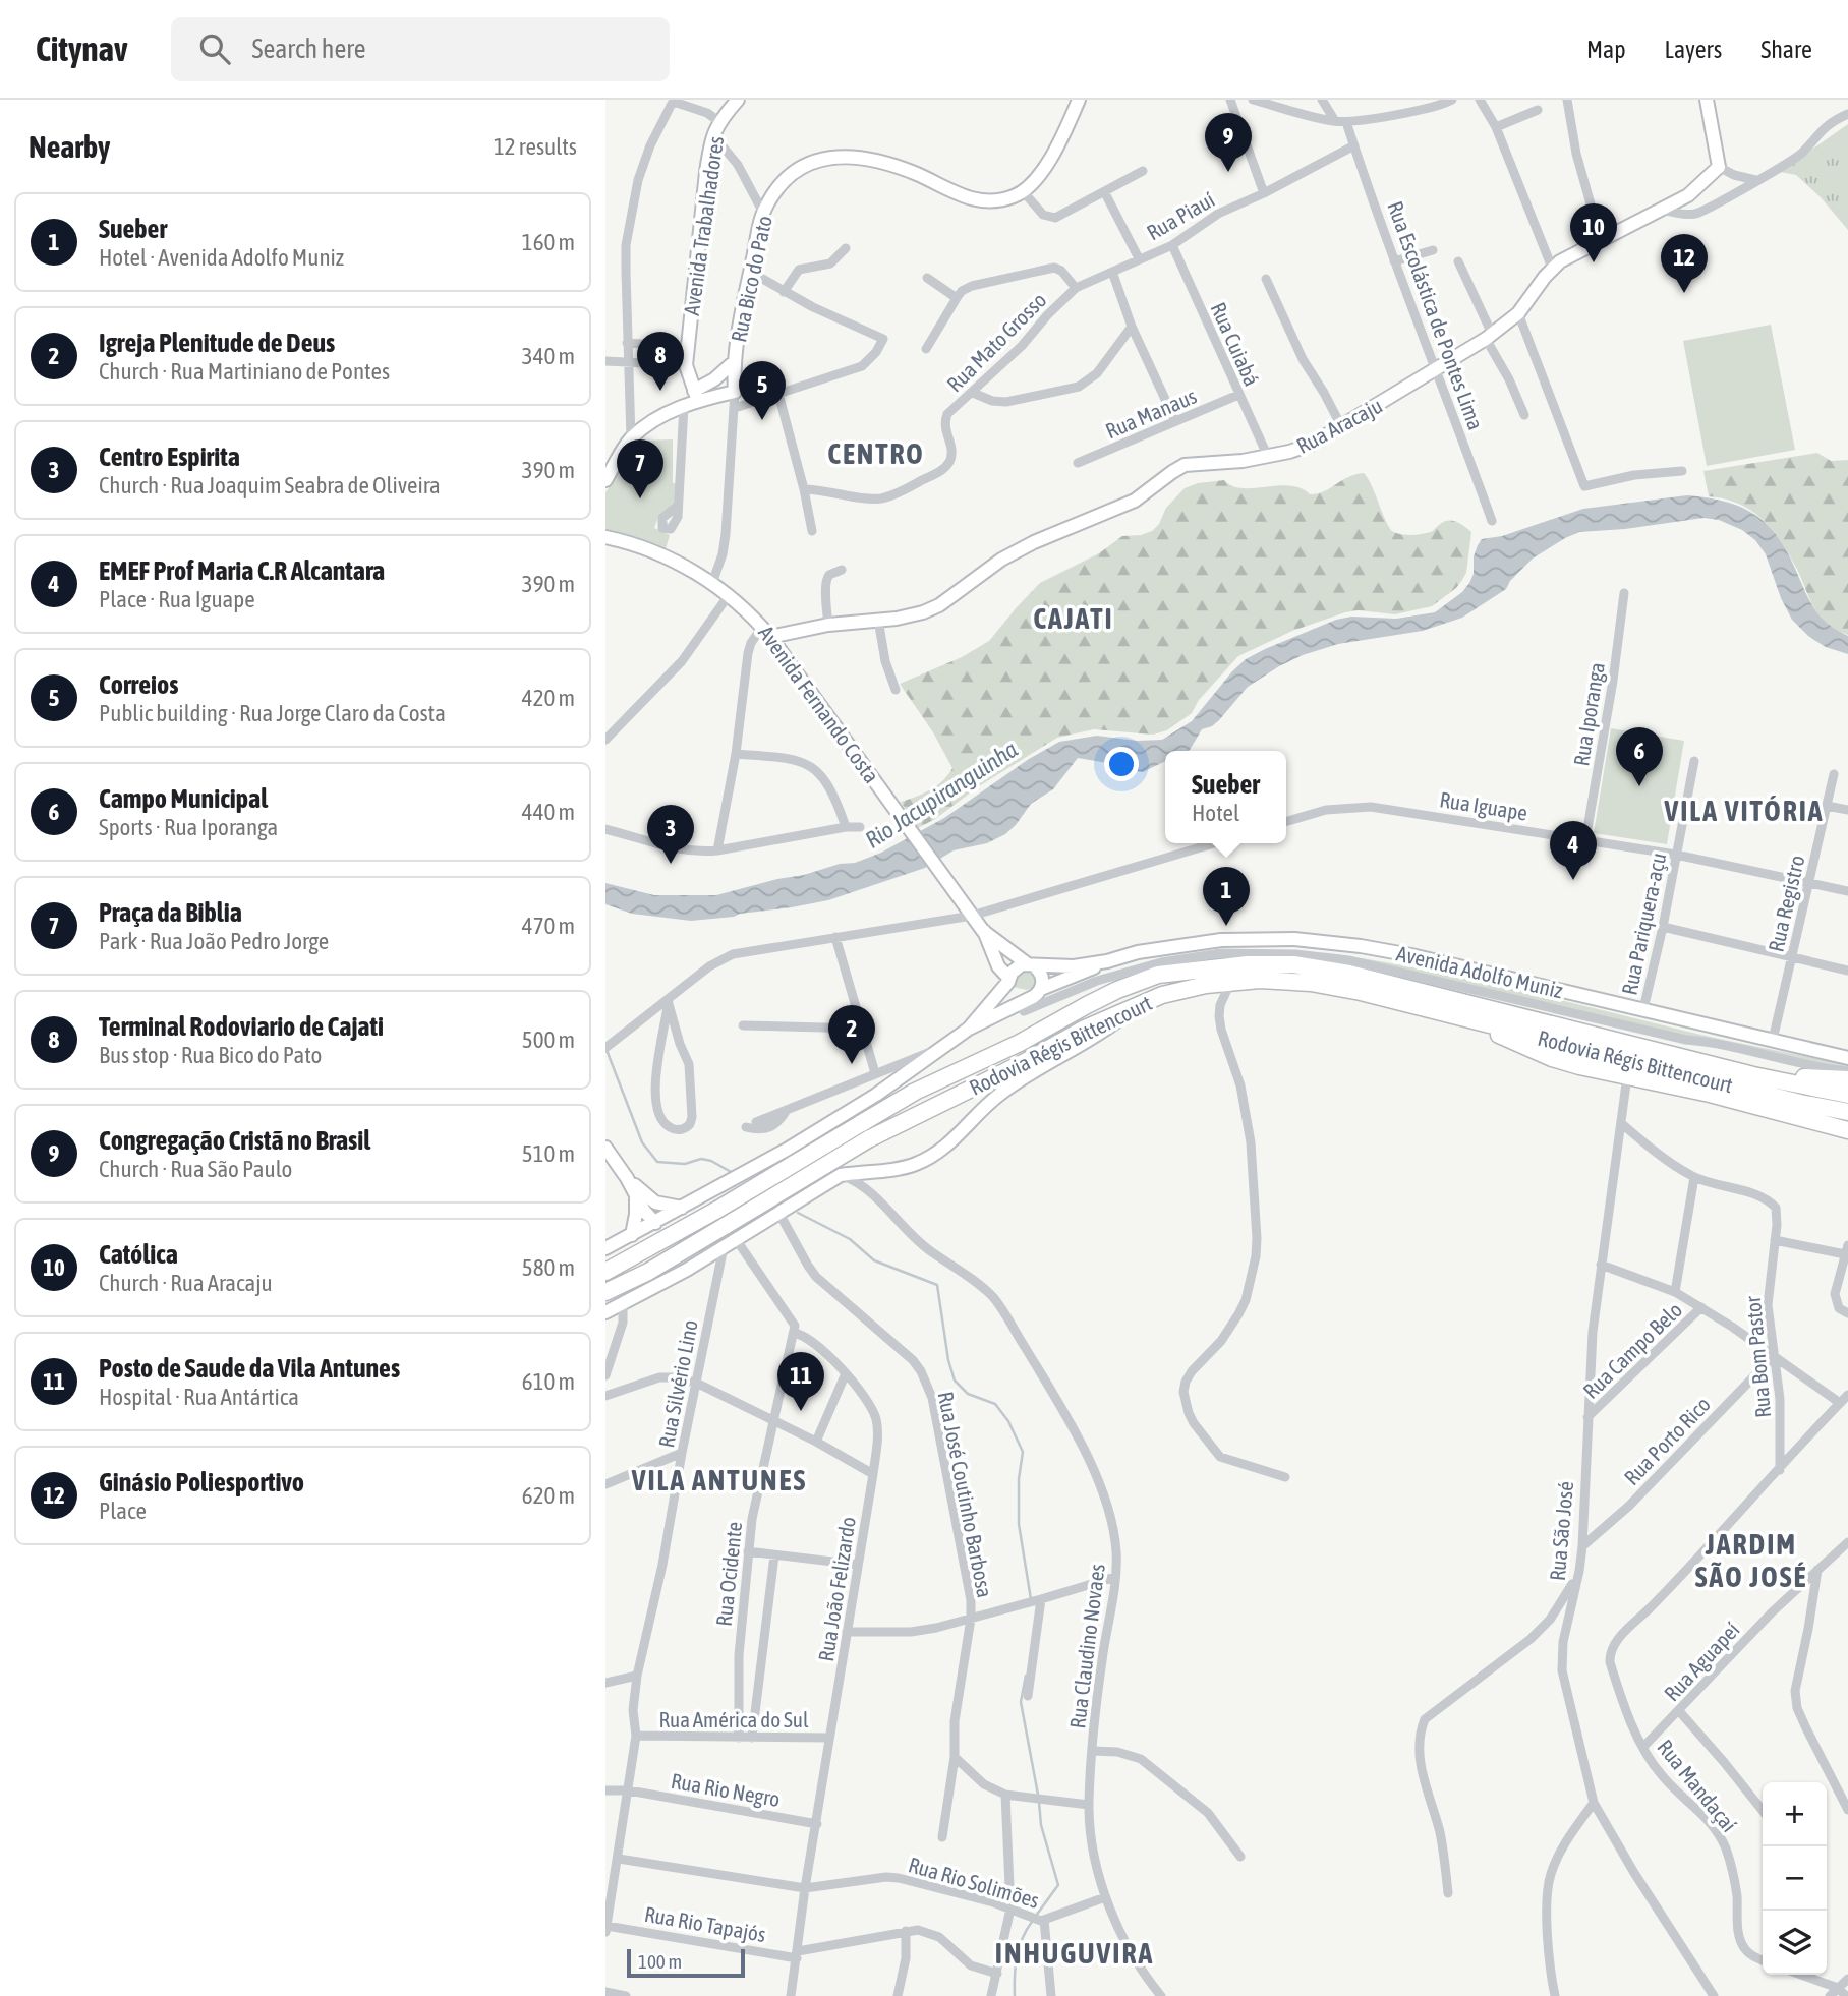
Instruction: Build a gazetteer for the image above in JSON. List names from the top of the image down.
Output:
{
  "streets": {
    "highway": ["Rodovia Régis Bittencourt"],
    "street": [
      "Rua Piauí",
      "Avenida Trabalhadores",
      "Rua Bico do Pato",
      "Rua Escolástica de Pontes Lima",
      "Rua Mato Grosso",
      "Rua Cuiabá",
      "Rua Manaus",
      "Rua Aracaju",
      "Avenida Fernando Costa",
      "Rua Iporanga",
      "Rua Iguape",
      "Rua Registro",
      "Rua Pariquera-açu",
      "Avenida Adolfo Muniz",
      "Rua Campo Belo",
      "Rua Bom Pastor",
      "Rua Silvério Lino",
      "Rua Porto Rico",
      "Rua José Coutinho Barbosa",
      "Rua São José",
      "Rua Ocidente",
      "Rua João Felizardo",
      "Rua Claudino Novaes",
      "Rua Aguapeí",
      "Rua América do Sul",
      "Rua Mandaçaí",
      "Rua Rio Negro",
      "Rua Rio Solimões",
      "Rua Rio Tapajós"
    ]
  },
  "crossings": [
    ["Rua Piauí", "Rua Escolástica de Pontes Lima"],
    ["Rua Piauí", "Rua Mato Grosso"],
    ["Rua Piauí", "Rua Cuiabá"],
    ["Avenida Trabalhadores", "Rua Bico do Pato"],
    ["Rua Escolástica de Pontes Lima", "Rua Aracaju"],
    ["Rua Cuiabá", "Rua Manaus"],
    ["Rua Cuiabá", "Rua Aracaju"],
    ["Rua Aracaju", "Avenida Fernando Costa"],
    ["Rua Iporanga", "Rua Iguape"],
    ["Rua Iguape", "Rua Registro"],
    ["Rua Iguape", "Rua Pariquera-açu"],
    ["Rua Registro", "Avenida Adolfo Muniz"],
    ["Rua Pariquera-açu", "Avenida Adolfo Muniz"],
    ["Rua Campo Belo", "Rua São José"],
    ["Rua Bom Pastor", "Rua Porto Rico"],
    ["Rua Bom Pastor", "Rua São José"],
    ["Rua Bom Pastor", "Rua Mandaçaí"],
    ["Rua Silvério Lino", "Rua América do Sul"],
    ["Rua Silvério Lino", "Rua Rio Negro"],
    ["Rua Silvério Lino", "Rua Rio Solimões"],
    ["Rua Silvério Lino", "Rua Rio Tapajós"],
    ["Rua Porto Rico", "Rua São José"],
    ["Rua Ocidente", "Rua João Felizardo"],
    ["Rua Ocidente", "Rua América do Sul"],
    ["Rua João Felizardo", "Rua América do Sul"],
    ["Rua João Felizardo", "Rua Rio Negro"],
    ["Rua João Felizardo", "Rua Rio Solimões"],
    ["Rua João Felizardo", "Rua Rio Tapajós"],
    ["Rua Claudino Novaes", "Rua Rio Solimões"],
    ["Rua Aguapeí", "Rua Mandaçaí"]
  ],
  "districts": [
    "CENTRO",
    "CAJATI",
    "VILA VITÓRIA",
    "VILA ANTUNES",
    "JARDIM SÃO JOSÉ",
    "INHUGUVIRA"
  ],
  "water": ["Rio Jacupiranguinha"],
  "scale_bar": "100 m",
  "page": {
    "header": "Citynav",
    "search": "Search here",
    "nav": ["Map", "Layers", "Share"],
    "heading": ["Nearby", "12 results"],
    "pins": [
      "9",
      "10",
      "12",
      "8",
      "5",
      "7",
      "6",
      "3",
      "4",
      "1",
      "2",
      "11"
    ],
    "list": [
      {
        "mark": "1",
        "name": "Sueber",
        "note": "Hotel · Avenida Adolfo Muniz",
        "value": "160 m"
      },
      {
        "mark": "2",
        "name": "Igreja Plenitude de Deus",
        "note": "Church · Rua Martiniano de Pontes",
        "value": "340 m"
      },
      {
        "mark": "3",
        "name": "Centro Espirita",
        "note": "Church · Rua Joaquim Seabra de Oliveira",
        "value": "390 m"
      },
      {
        "mark": "4",
        "name": "EMEF Prof Maria C.R Alcantara",
        "note": "Place · Rua Iguape",
        "value": "390 m"
      },
      {
        "mark": "5",
        "name": "Correios",
        "note": "Public building · Rua Jorge Claro da Costa",
        "value": "420 m"
      },
      {
        "mark": "6",
        "name": "Campo Municipal",
        "note": "Sports · Rua Iporanga",
        "value": "440 m"
      },
      {
        "mark": "7",
        "name": "Praça da Biblia",
        "note": "Park · Rua João Pedro Jorge",
        "value": "470 m"
      },
      {
        "mark": "8",
        "name": "Terminal Rodoviario de Cajati",
        "note": "Bus stop · Rua Bico do Pato",
        "value": "500 m"
      },
      {
        "mark": "9",
        "name": "Congregação Cristã no Brasil",
        "note": "Church · Rua São Paulo",
        "value": "510 m"
      },
      {
        "mark": "10",
        "name": "Católica",
        "note": "Church · Rua Aracaju",
        "value": "580 m"
      },
      {
        "mark": "11",
        "name": "Posto de Saude da Vila Antunes",
        "note": "Hospital · Rua Antártica",
        "value": "610 m"
      },
      {
        "mark": "12",
        "name": "Ginásio Poliesportivo",
        "note": "Place",
        "value": "620 m"
      }
    ],
    "popup": ["Sueber", "Hotel"],
    "map_buttons": ["+", "−"],
    "scale": "100 m"
  }
}
